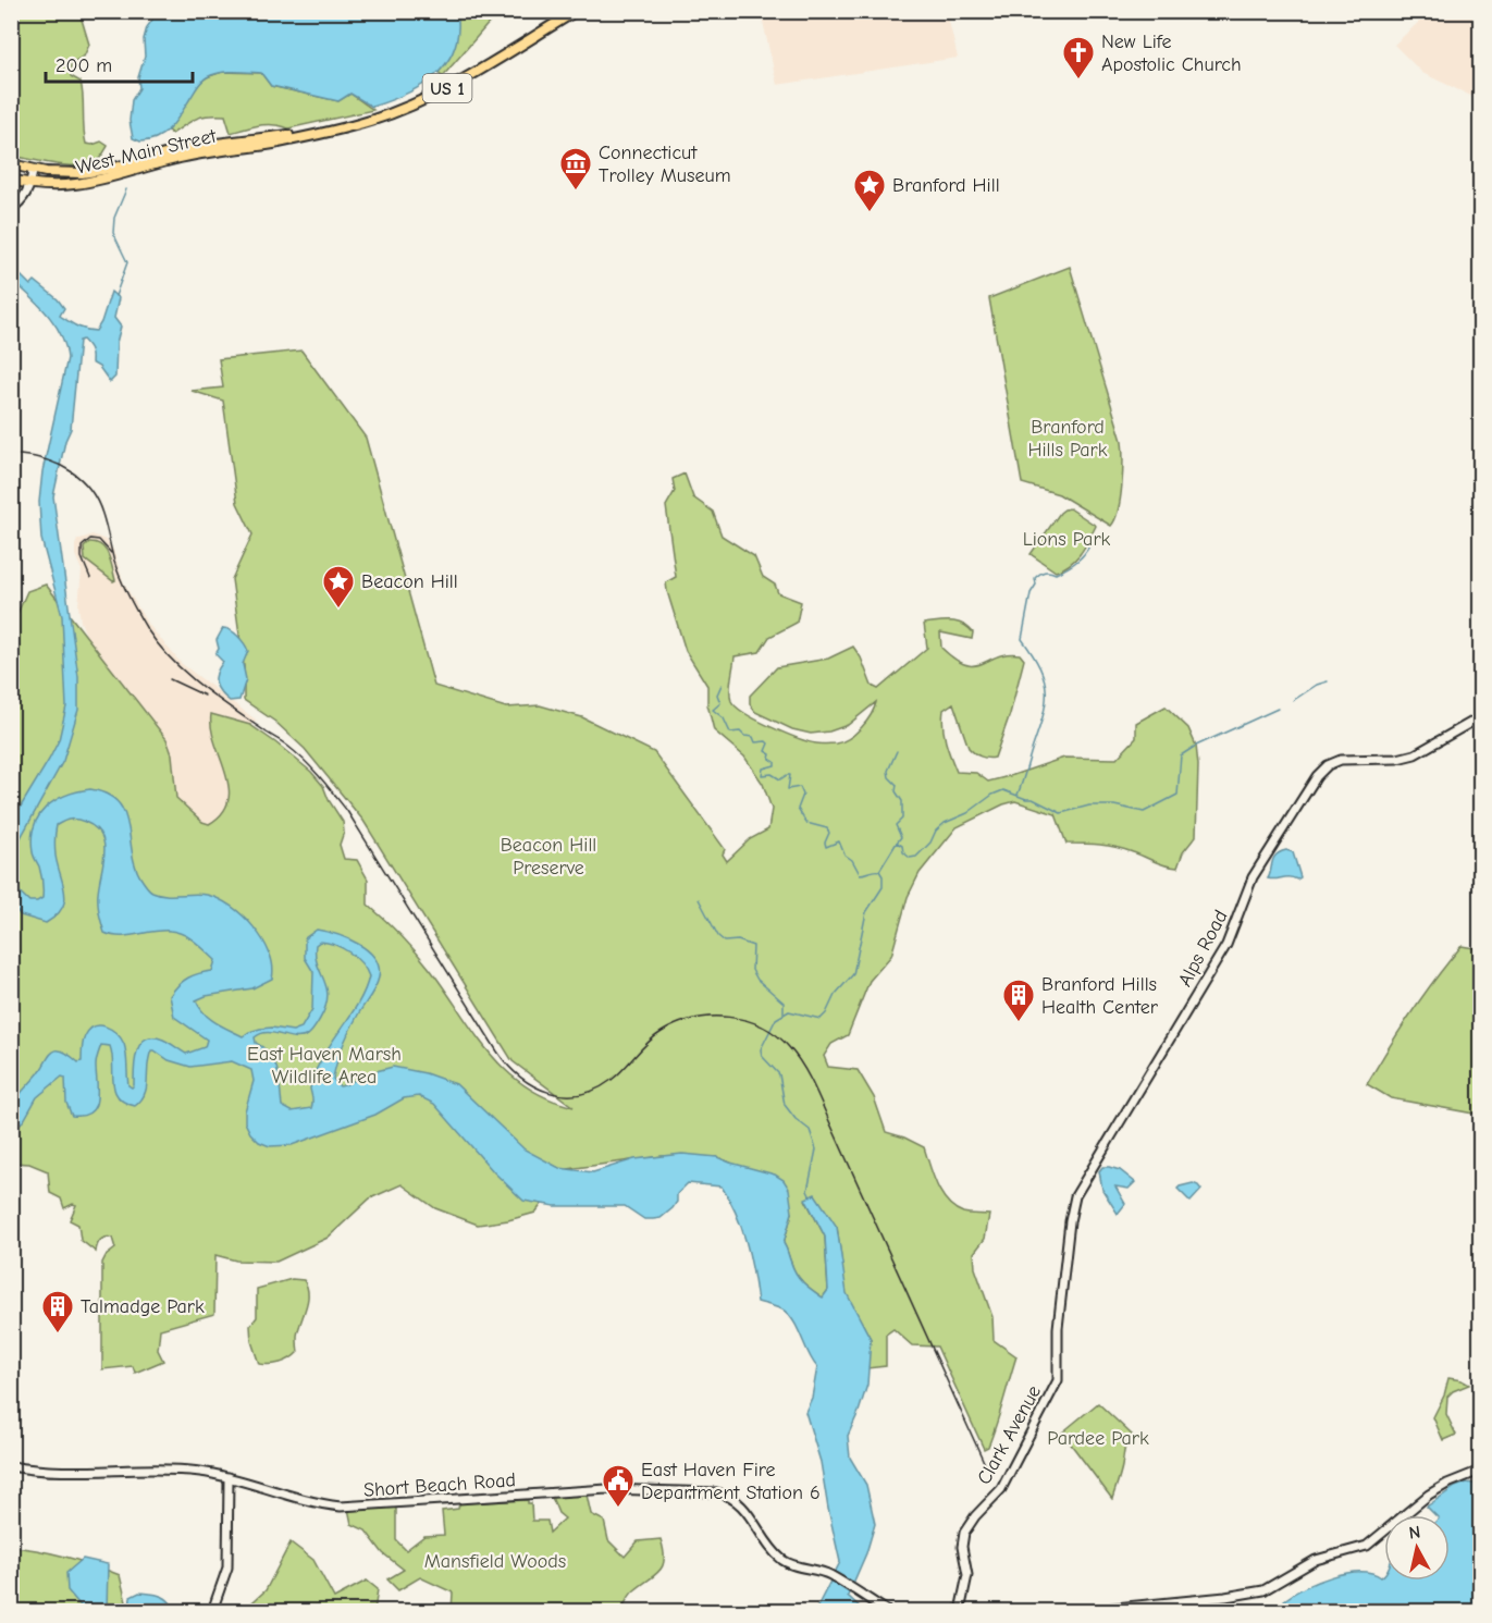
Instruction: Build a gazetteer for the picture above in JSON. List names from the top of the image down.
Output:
{
  "streets": {
    "main road": [
      "US 1",
      "West Main Street",
      "Alps Road",
      "Clark Avenue",
      "Short Beach Road"
    ]
  },
  "crossings": [
    ["US 1", "West Main Street"],
    ["Alps Road", "Clark Avenue"]
  ],
  "parks": [
    "Branford Hills Park",
    "Lions Park",
    "Beacon Hill Preserve",
    "East Haven Marsh Wildlife Area",
    "Pardee Park",
    "Mansfield Woods"
  ],
  "places": {
    "church": ["New Life Apostolic Church"],
    "museum": ["Connecticut Trolley Museum"],
    "place": ["Branford Hill", "Beacon Hill"],
    "building": ["Branford Hills Health Center", "Talmadge Park"],
    "public building": ["East Haven Fire Department Station 6"]
  },
  "scale_bar": "200 m",
  "north": "top"
}
